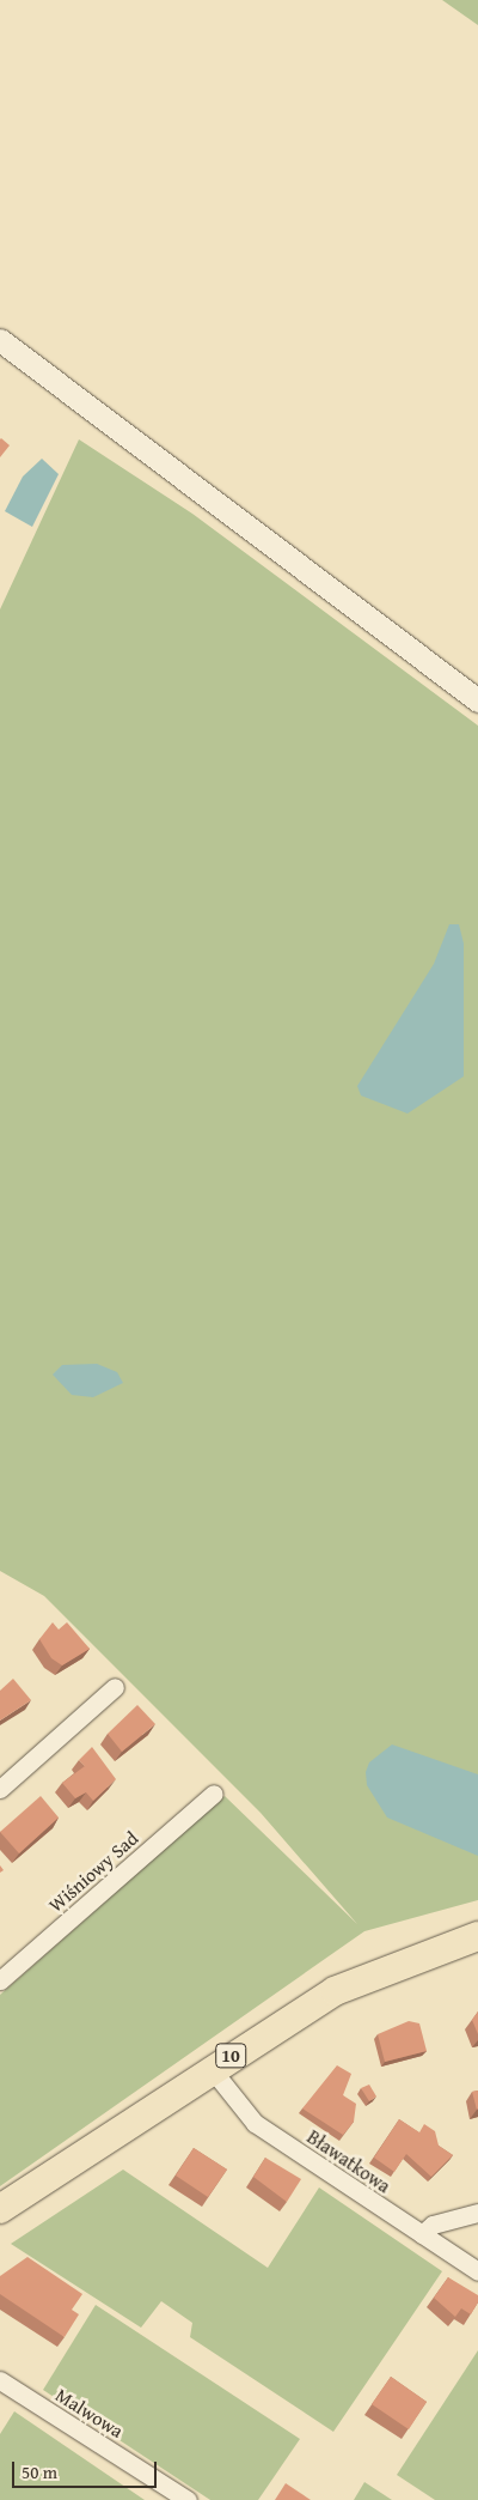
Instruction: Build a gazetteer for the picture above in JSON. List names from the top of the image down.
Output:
{
  "streets": {
    "main road": ["10"],
    "street": ["Wiśniowy Sad", "Bławatkowa", "Malwowa"]
  },
  "crossings": [
    ["10", "Bławatkowa"]
  ],
  "scale_bar": "50 m"
}
